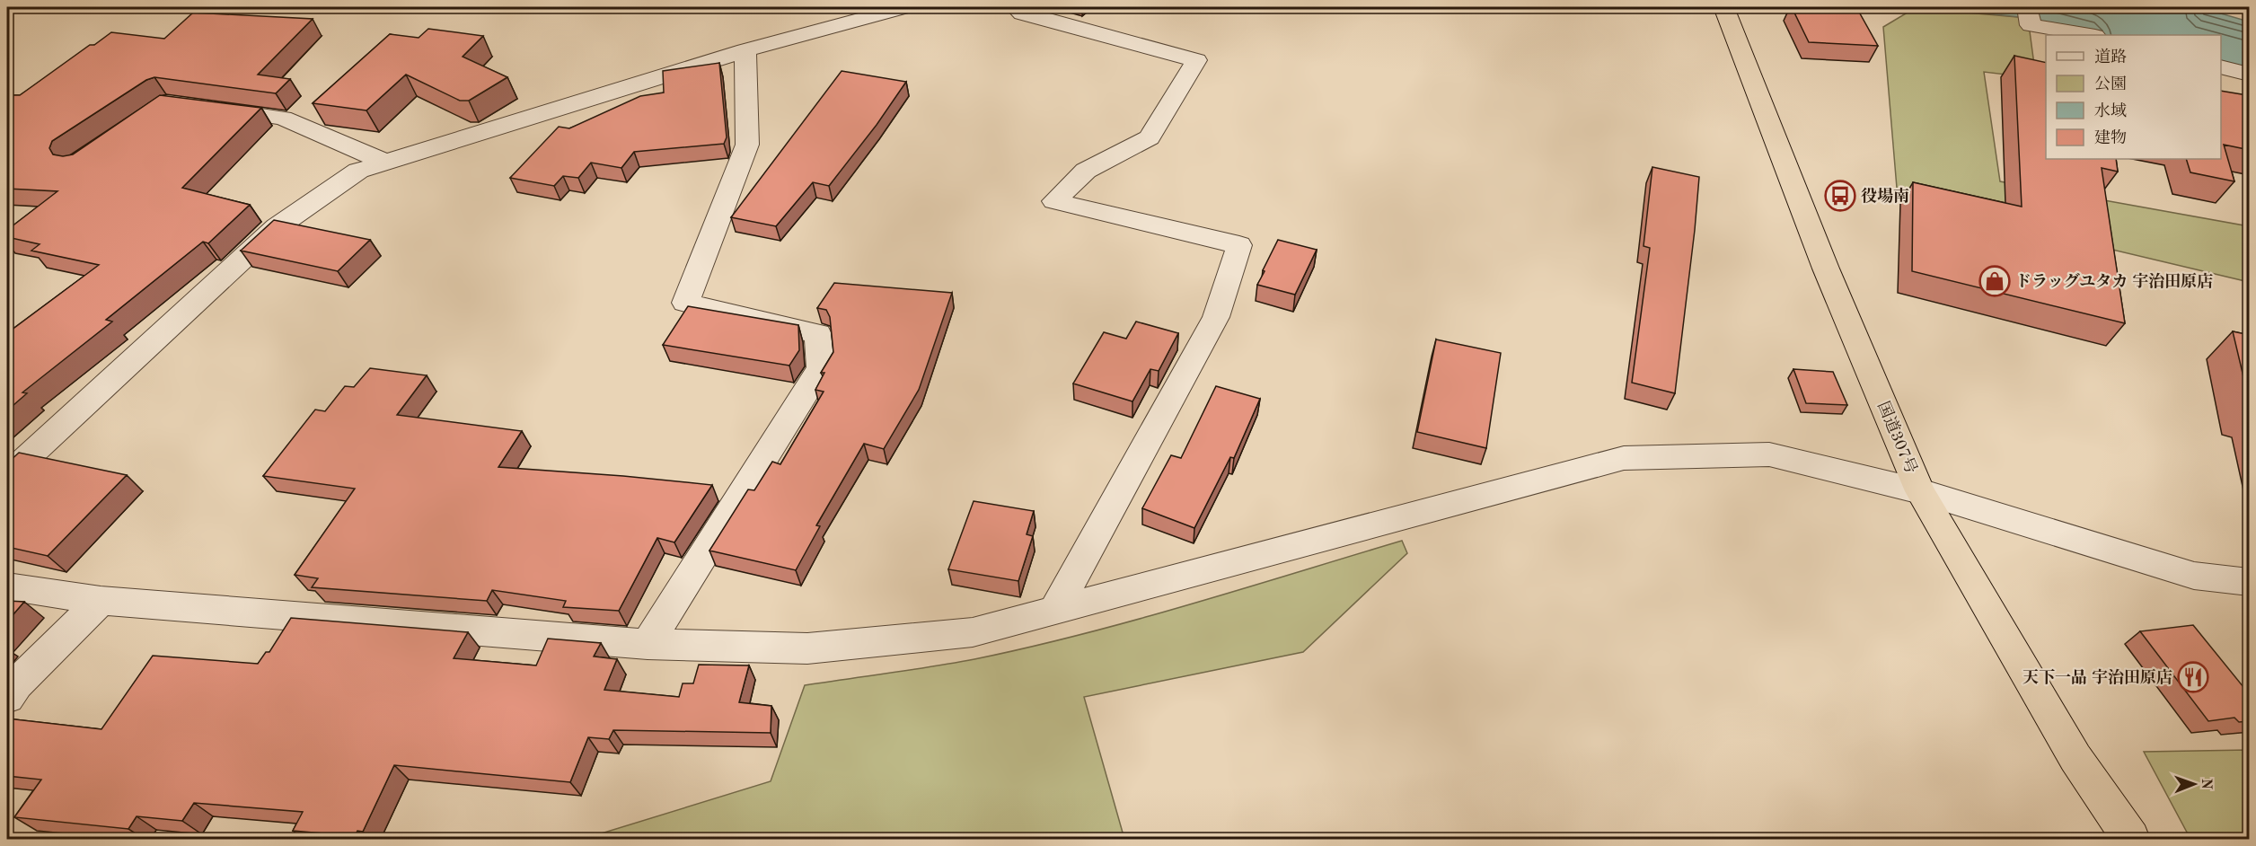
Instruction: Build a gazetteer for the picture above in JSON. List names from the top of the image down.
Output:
{
  "streets": {
    "highway": ["国道307号"]
  },
  "places": {
    "bus stop": ["役場南"],
    "shop": ["ドラッグユタカ 宇治田原店"],
    "restaurant": ["天下一品 宇治田原店"]
  },
  "legend": [
    "道路",
    "公園",
    "水域",
    "建物"
  ],
  "north": "right"
}
